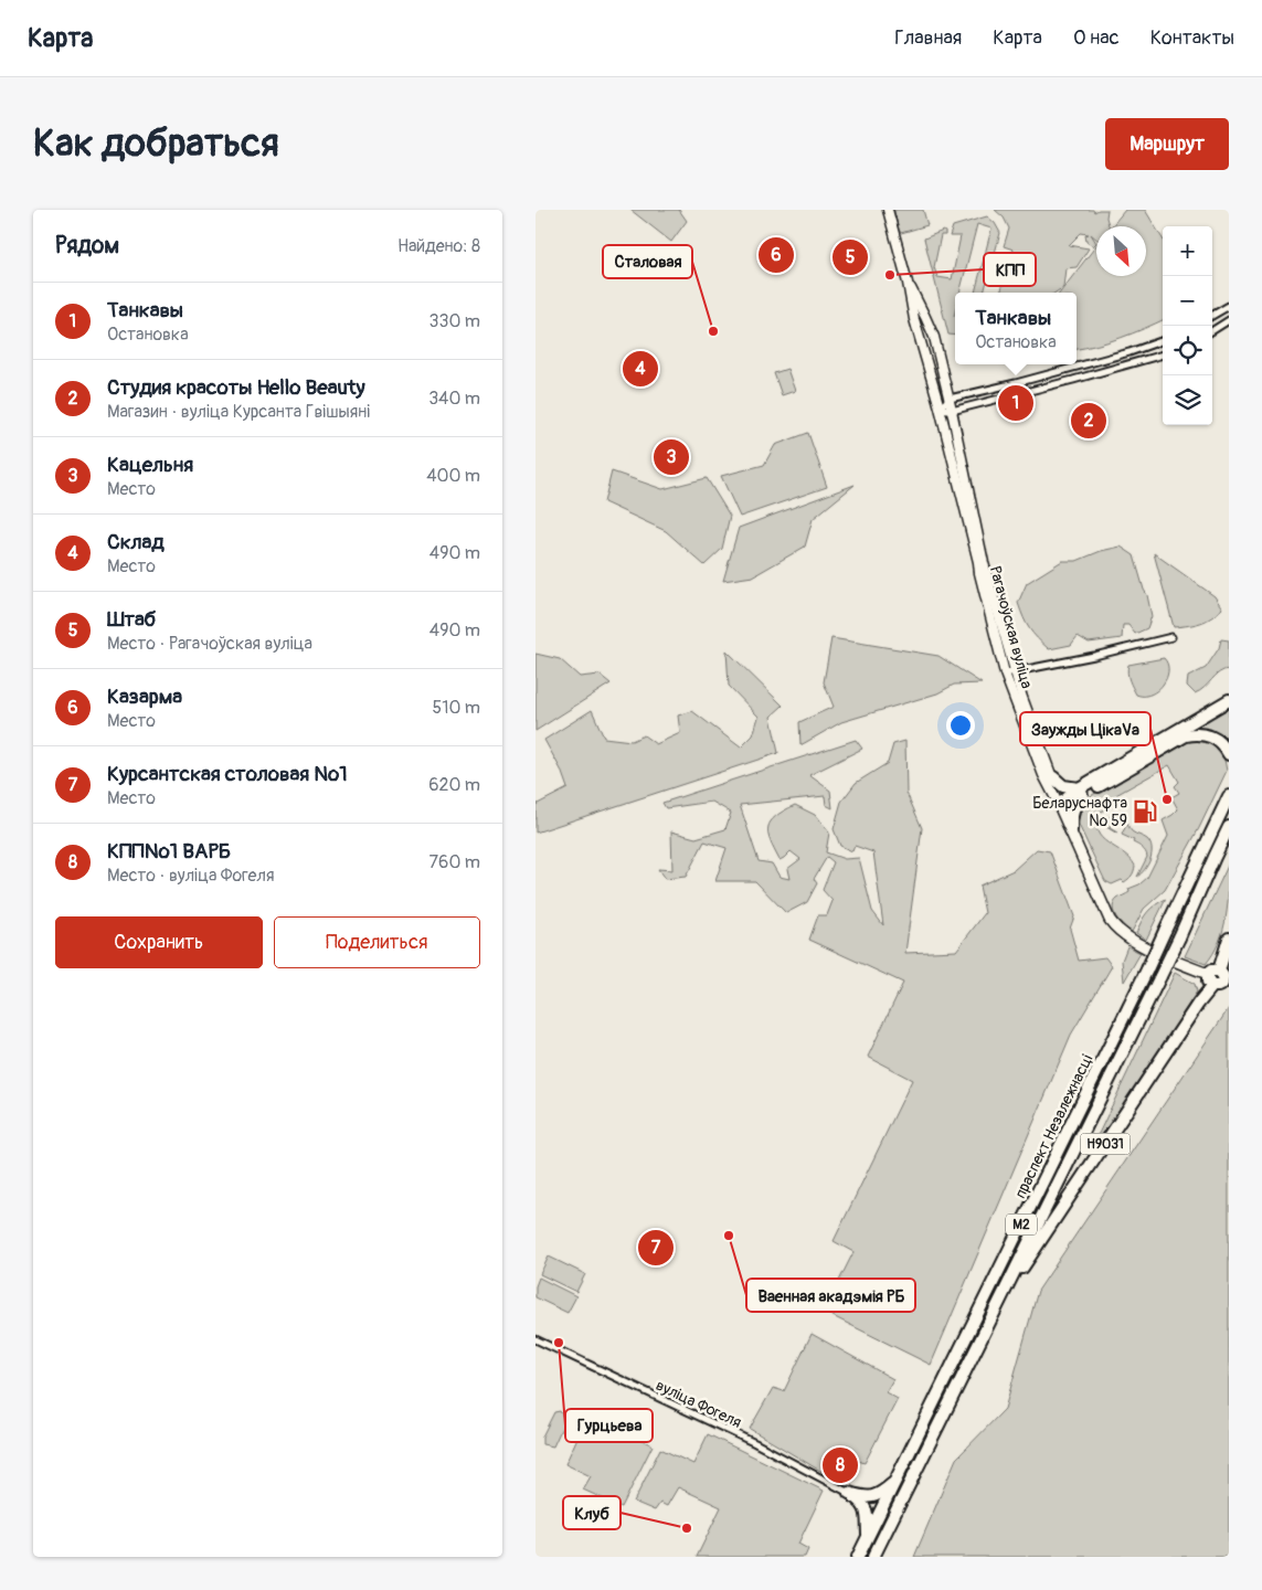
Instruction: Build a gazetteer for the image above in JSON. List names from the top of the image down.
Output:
{
  "streets": {
    "highway": ["праспект Незалежнасці", "Н9031", "М2"],
    "main road": ["Рагачоўская вуліца"],
    "street": ["вуліца Фогеля"]
  },
  "crossings": [
    ["Рагачоўская вуліца", "Н9031"],
    ["праспект Незалежнасці", "Н9031"]
  ],
  "places": {
    "other": [
      "КПП",
      "Сталовая",
      "Заужды ЦікаVа",
      "Ваенная акадэмія РБ",
      "Гурцьева",
      "Клуб"
    ],
    "fuel station": ["Беларуснафта № 59"]
  },
  "north": "bottom right",
  "page": {
    "header": "Карта",
    "nav": [
      "Главная",
      "Карта",
      "О нас",
      "Контакты"
    ],
    "buttons": [
      "Маршрут",
      ["Сохранить", "Поделиться"]
    ],
    "title": "Как добраться",
    "heading": ["Рядом", "Найдено: 8"],
    "map_buttons": ["+", "−"],
    "pins": [
      "6",
      "5",
      "4",
      "1",
      "2",
      "3",
      "7",
      "8"
    ],
    "list": [
      {
        "mark": "1",
        "name": "Танкавы",
        "note": "Остановка",
        "value": "330 m"
      },
      {
        "mark": "2",
        "name": "Студия красоты Hello Beauty",
        "note": "Магазин · вуліца Курсанта Гвішыяні",
        "value": "340 m"
      },
      {
        "mark": "3",
        "name": "Кацельня",
        "note": "Место",
        "value": "400 m"
      },
      {
        "mark": "4",
        "name": "Склад",
        "note": "Место",
        "value": "490 m"
      },
      {
        "mark": "5",
        "name": "Штаб",
        "note": "Место · Рагачоўская вуліца",
        "value": "490 m"
      },
      {
        "mark": "6",
        "name": "Казарма",
        "note": "Место",
        "value": "510 m"
      },
      {
        "mark": "7",
        "name": "Курсантская столовая №1",
        "note": "Место",
        "value": "620 m"
      },
      {
        "mark": "8",
        "name": "КПП№1 ВАРБ",
        "note": "Место · вуліца Фогеля",
        "value": "760 m"
      }
    ],
    "popup": ["Танкавы", "Остановка"]
  }
}
